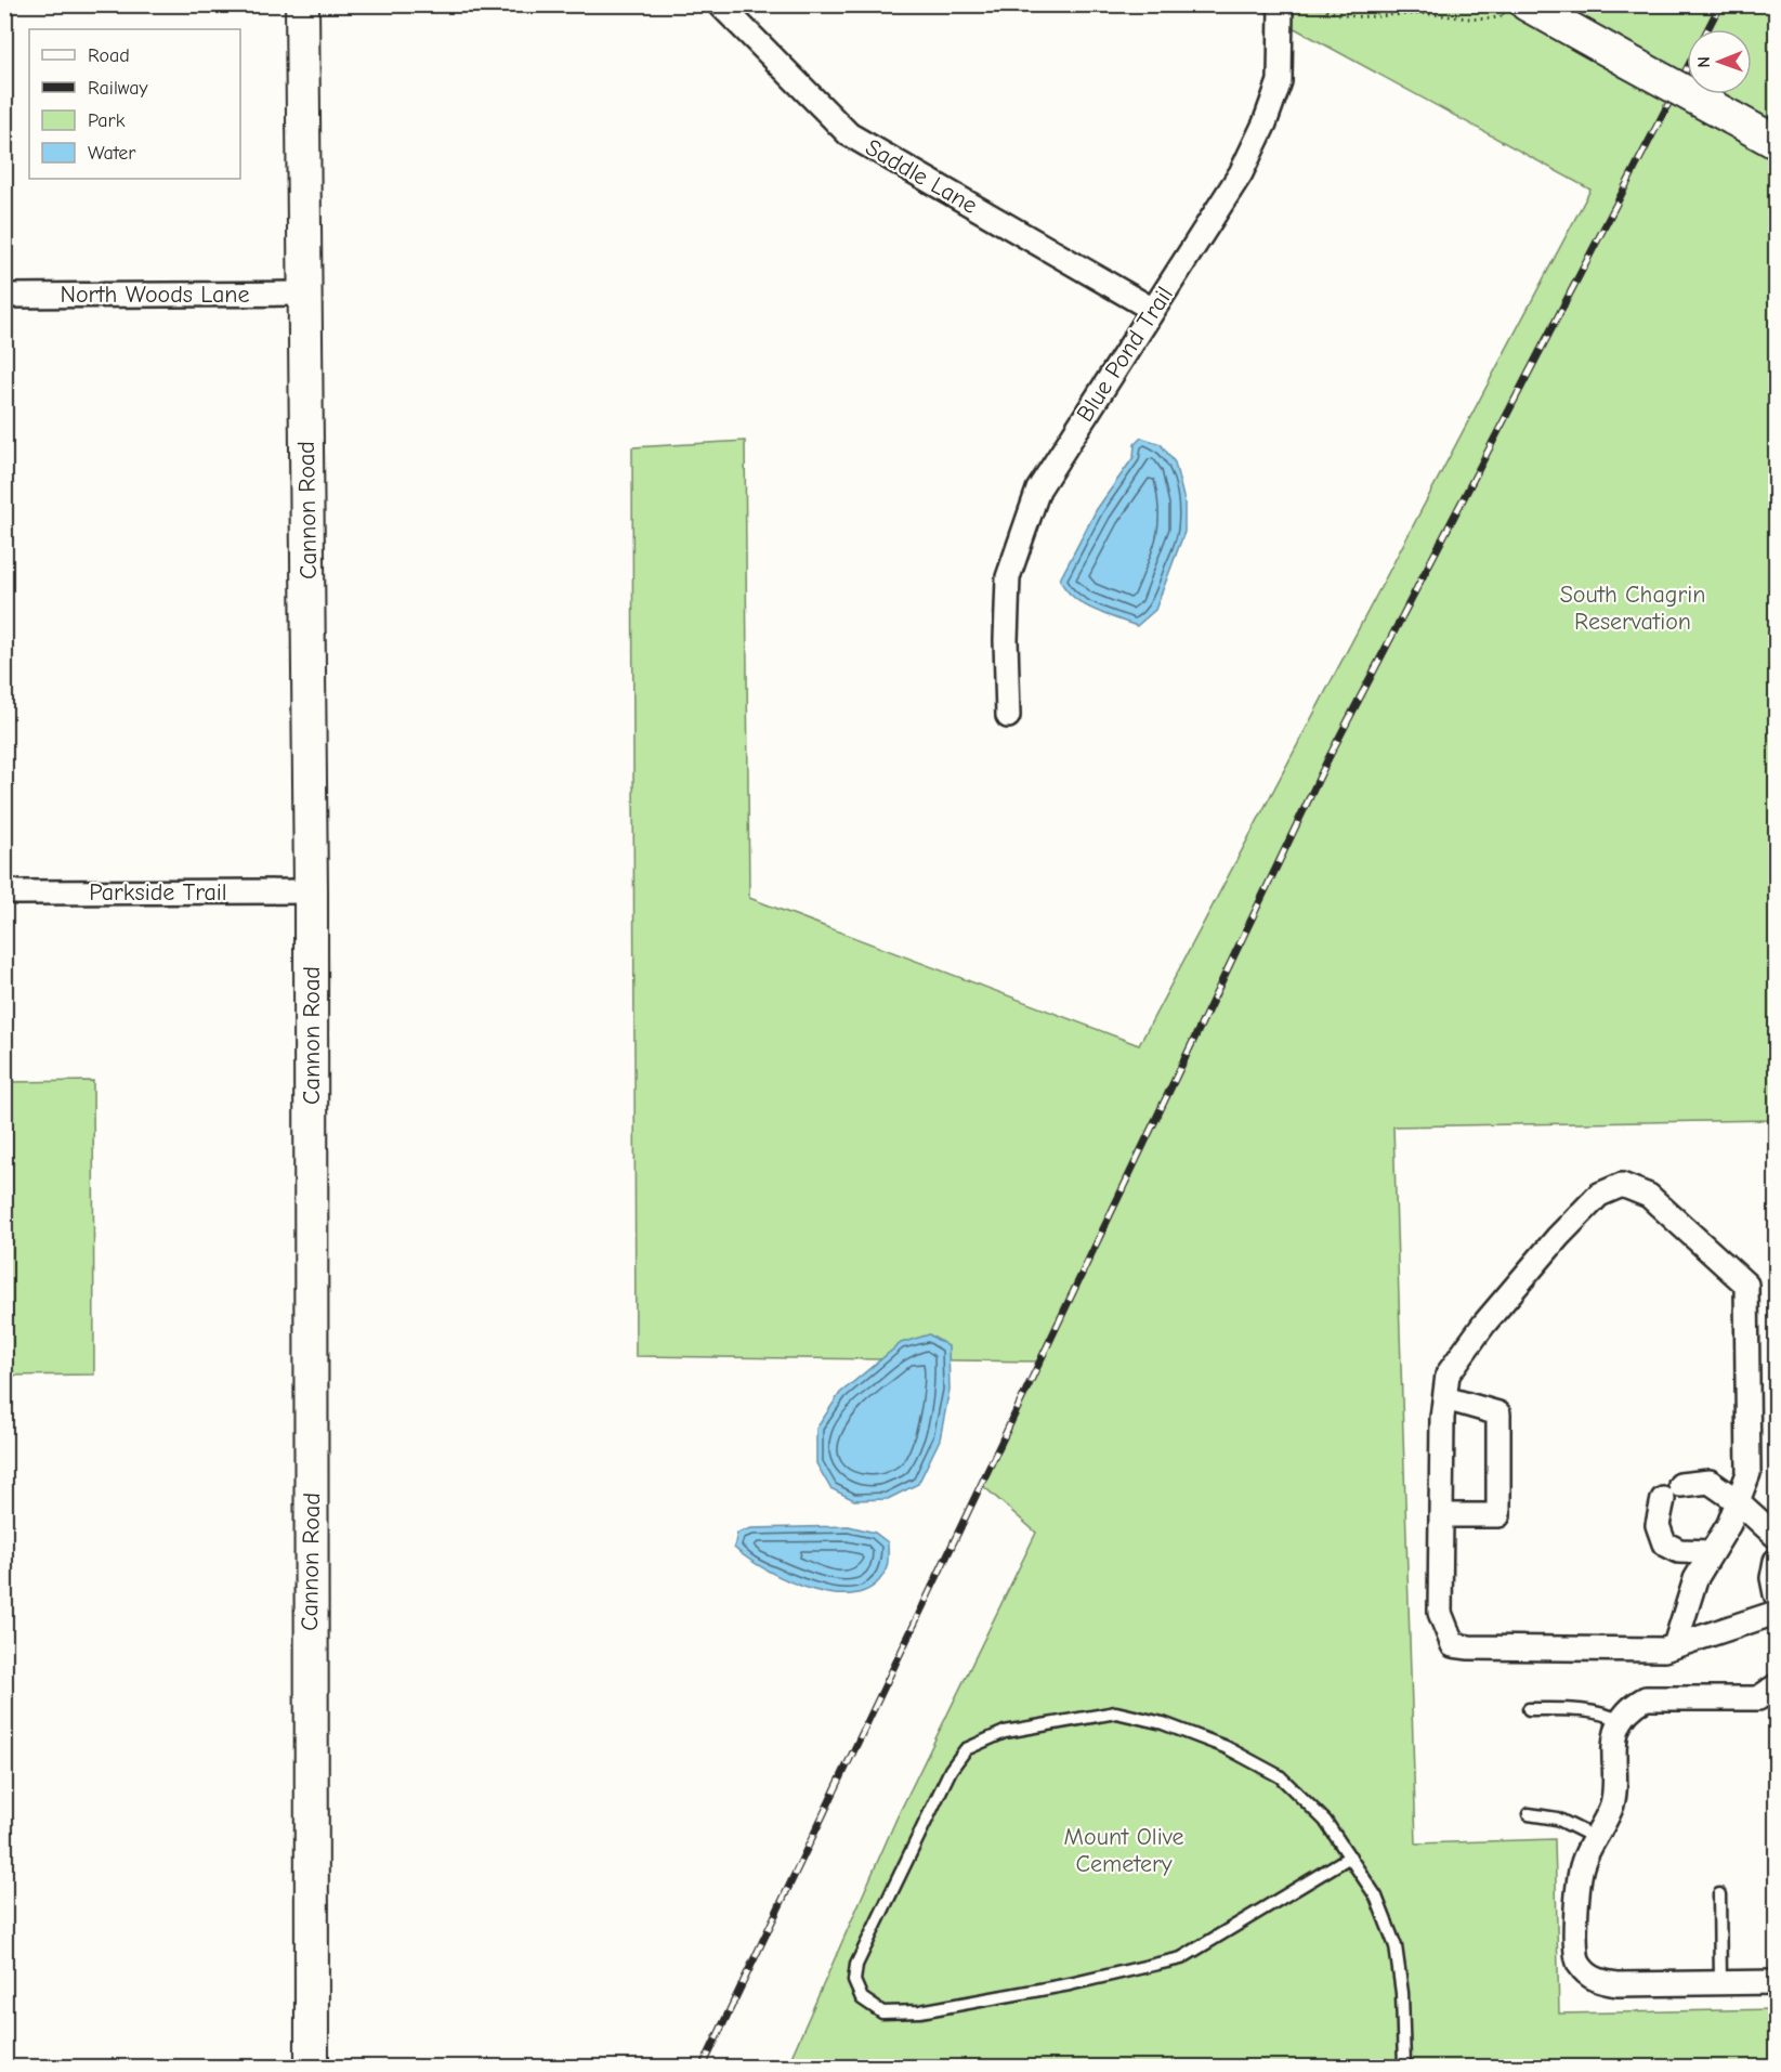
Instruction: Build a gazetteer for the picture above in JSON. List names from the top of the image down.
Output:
{
  "streets": {
    "main road": ["Cannon Road"],
    "street": [
      "Saddle Lane",
      "North Woods Lane",
      "Blue Pond Trail",
      "Parkside Trail"
    ]
  },
  "crossings": [
    ["Saddle Lane", "Blue Pond Trail"],
    ["North Woods Lane", "Cannon Road"],
    ["Cannon Road", "Parkside Trail"]
  ],
  "parks": ["South Chagrin Reservation", "Mount Olive Cemetery"],
  "legend": [
    "Road",
    "Railway",
    "Park",
    "Water"
  ],
  "north": "left"
}
